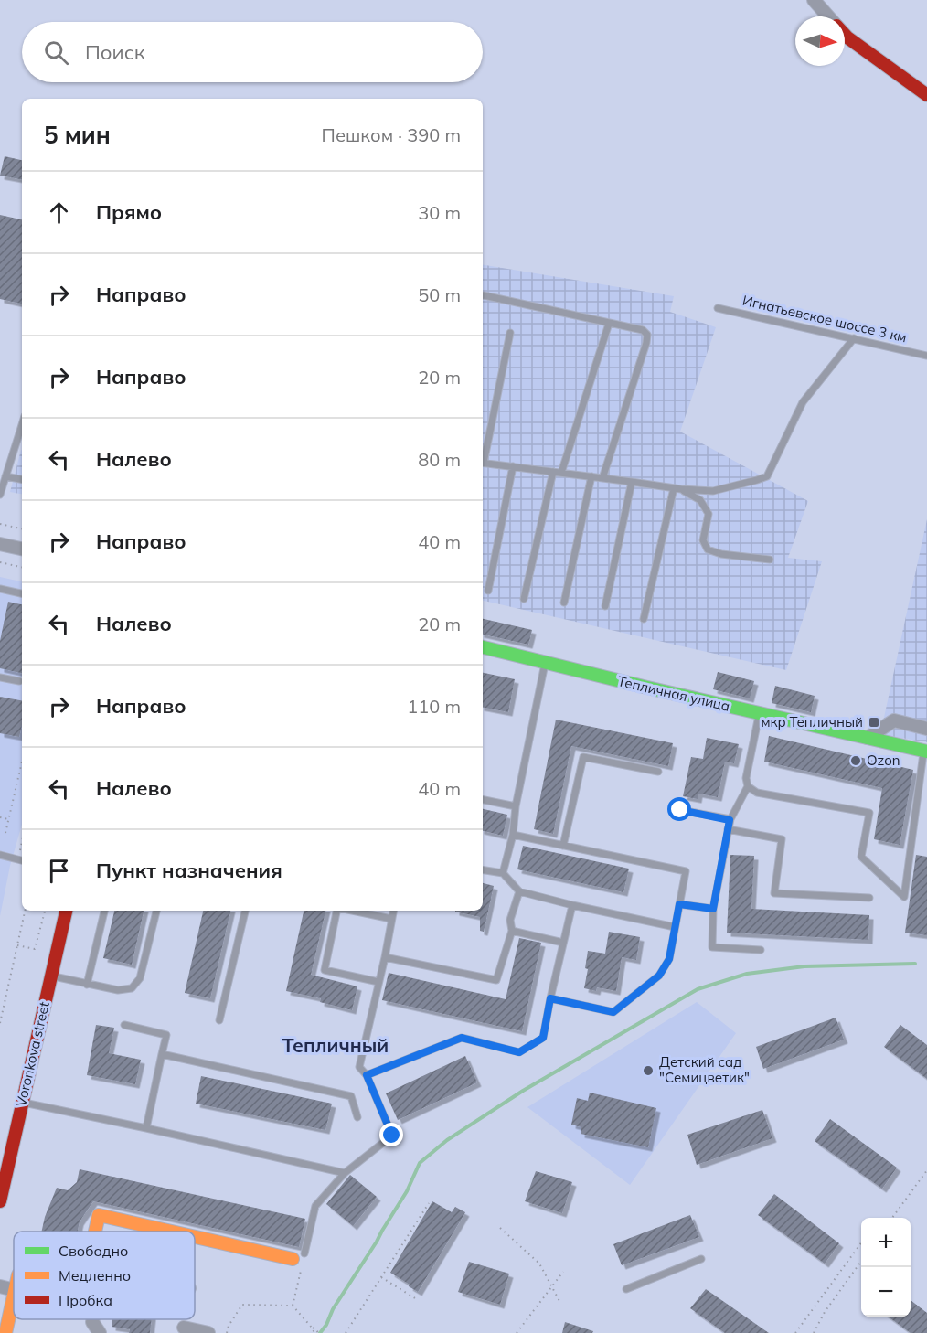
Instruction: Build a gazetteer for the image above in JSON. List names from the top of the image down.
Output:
{
  "streets": {
    "street": ["Тепличная улица", "Voronkova street"],
    "lane": ["Игнатьевское шоссе 3 км"]
  },
  "districts": ["Тепличный"],
  "places": {
    "transit": ["мкр Тепличный"],
    "other": ["Ozon", "Детский сад \"Семицветик\""]
  },
  "legend": ["Свободно", "Медленно", "Пробка"],
  "north": "right",
  "page": {
    "search": "Поиск",
    "heading": ["5 мин", "Пешком · 390 m"],
    "list": [
      ["Прямо", "30 m"],
      ["Направо", "50 m"],
      ["Направо", "20 m"],
      ["Налево", "80 m"],
      ["Направо", "40 m"],
      ["Налево", "20 m"],
      ["Направо", "110 m"],
      ["Налево", "40 m"],
      "Пункт назначения"
    ],
    "map_buttons": ["+", "−"]
  }
}
